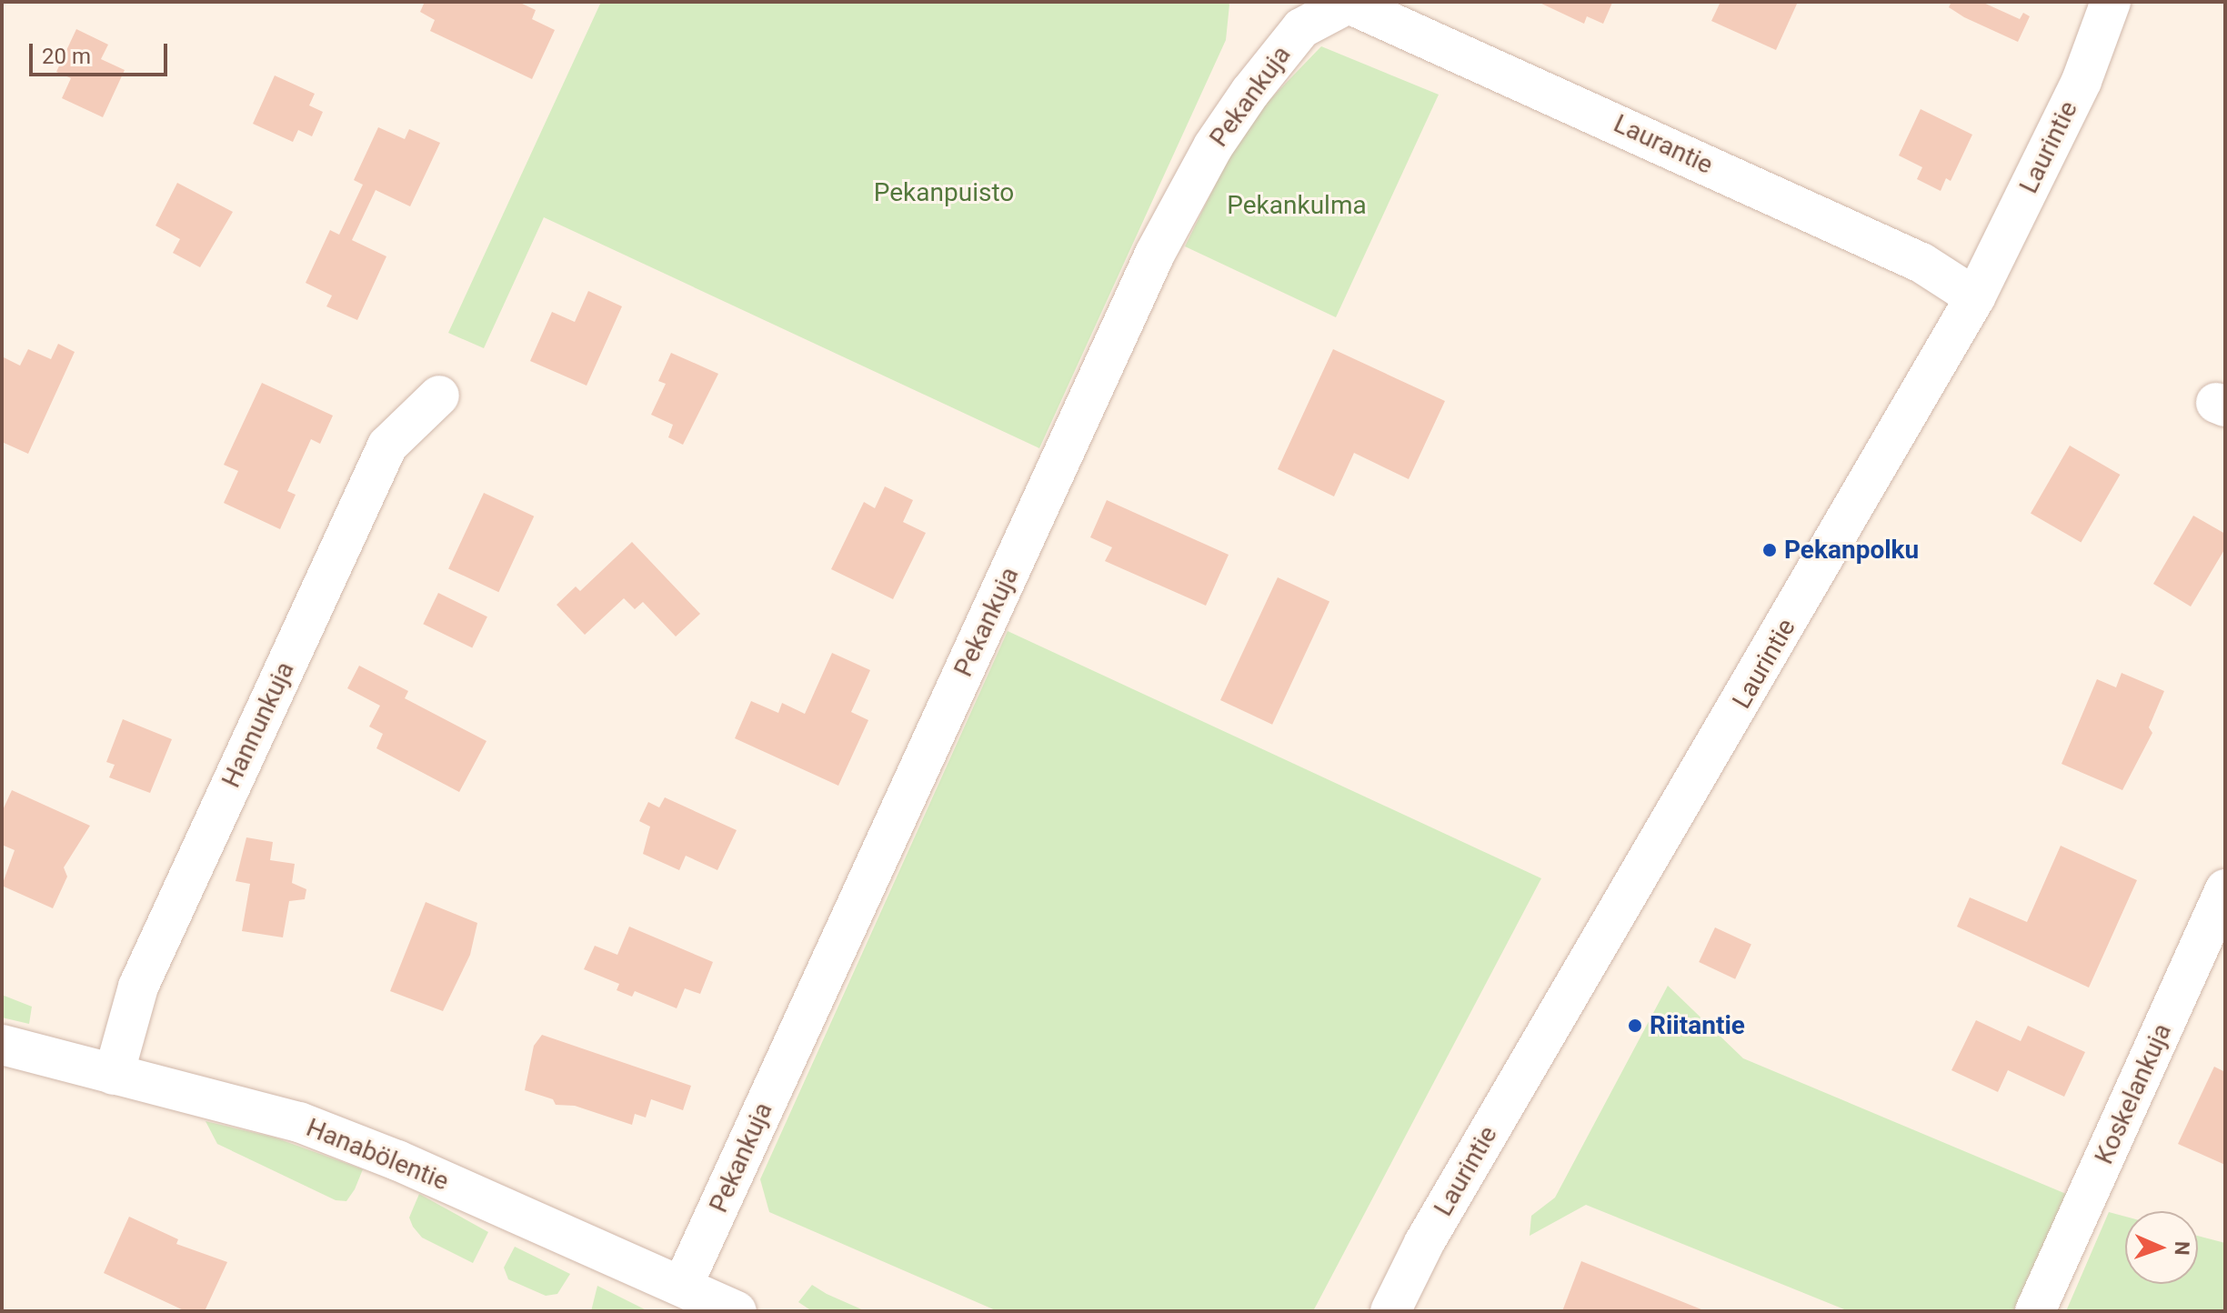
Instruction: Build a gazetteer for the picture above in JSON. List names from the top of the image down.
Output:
{
  "streets": {
    "street": [
      "Pekankuja",
      "Laurantie",
      "Laurintie",
      "Hannunkuja",
      "Koskelankuja",
      "Hanabölentie"
    ]
  },
  "crossings": [
    ["Pekankuja", "Laurantie"],
    ["Pekankuja", "Hanabölentie"],
    ["Laurantie", "Laurintie"],
    ["Hannunkuja", "Hanabölentie"]
  ],
  "parks": ["Pekanpuisto", "Pekankulma"],
  "places": ["Pekanpolku", "Riitantie"],
  "scale_bar": "20 m",
  "north": "right"
}
